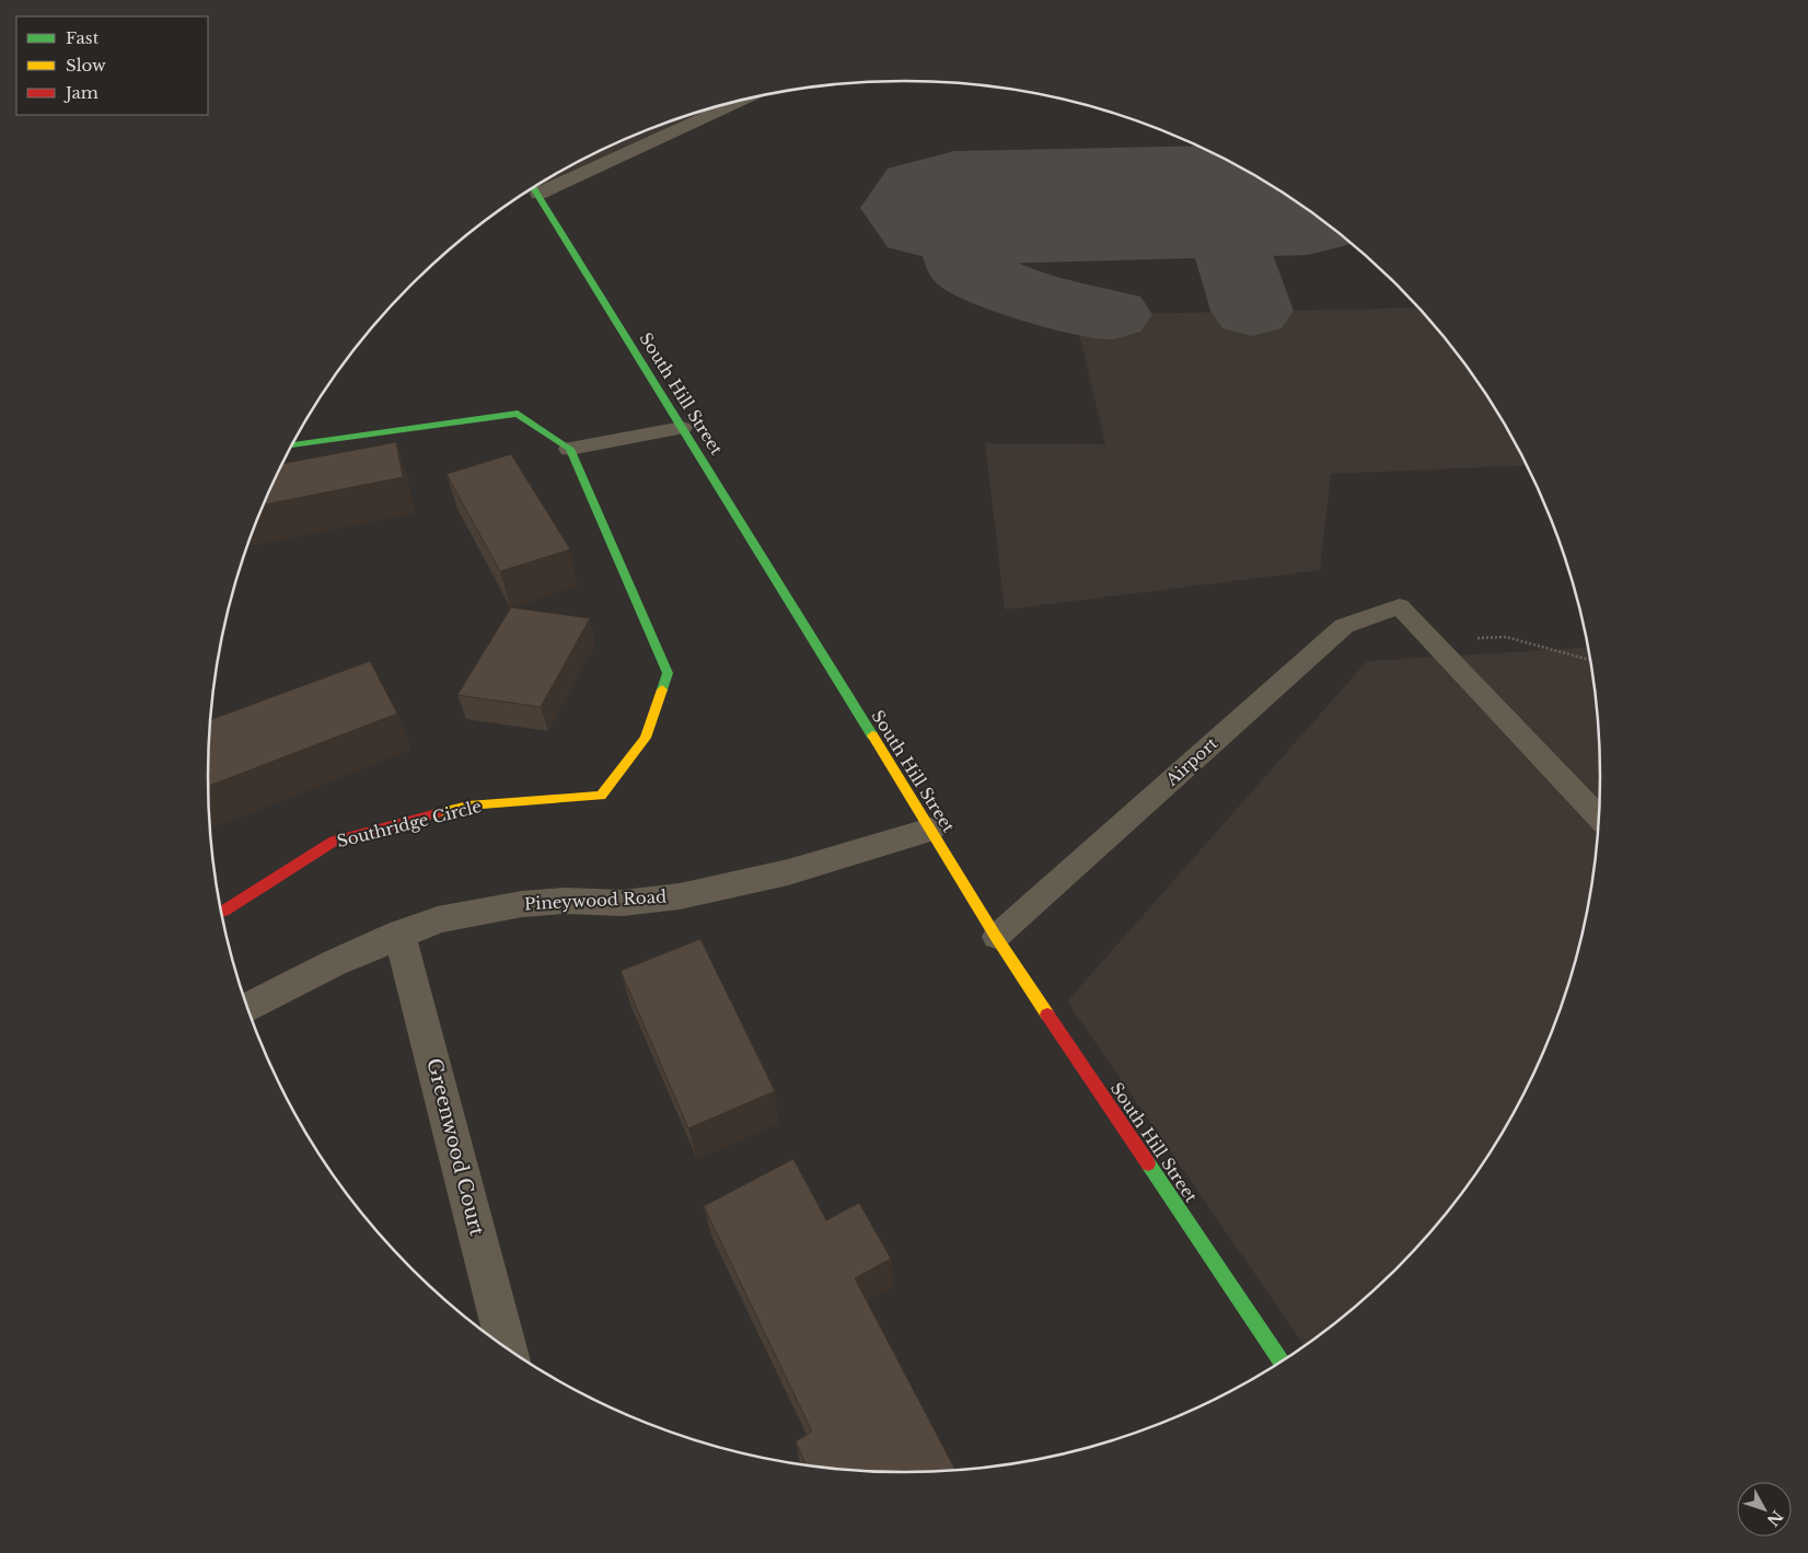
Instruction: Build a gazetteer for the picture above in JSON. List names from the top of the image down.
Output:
{
  "streets": {
    "main road": ["South Hill Street", "Southridge Circle"],
    "street": ["Pineywood Road", "Greenwood Court"],
    "lane": ["Airport"]
  },
  "crossings": [
    ["South Hill Street", "Airport"],
    ["South Hill Street", "Pineywood Road"],
    ["Pineywood Road", "Greenwood Court"]
  ],
  "legend": ["Fast", "Slow", "Jam"],
  "north": "bottom right"
}
